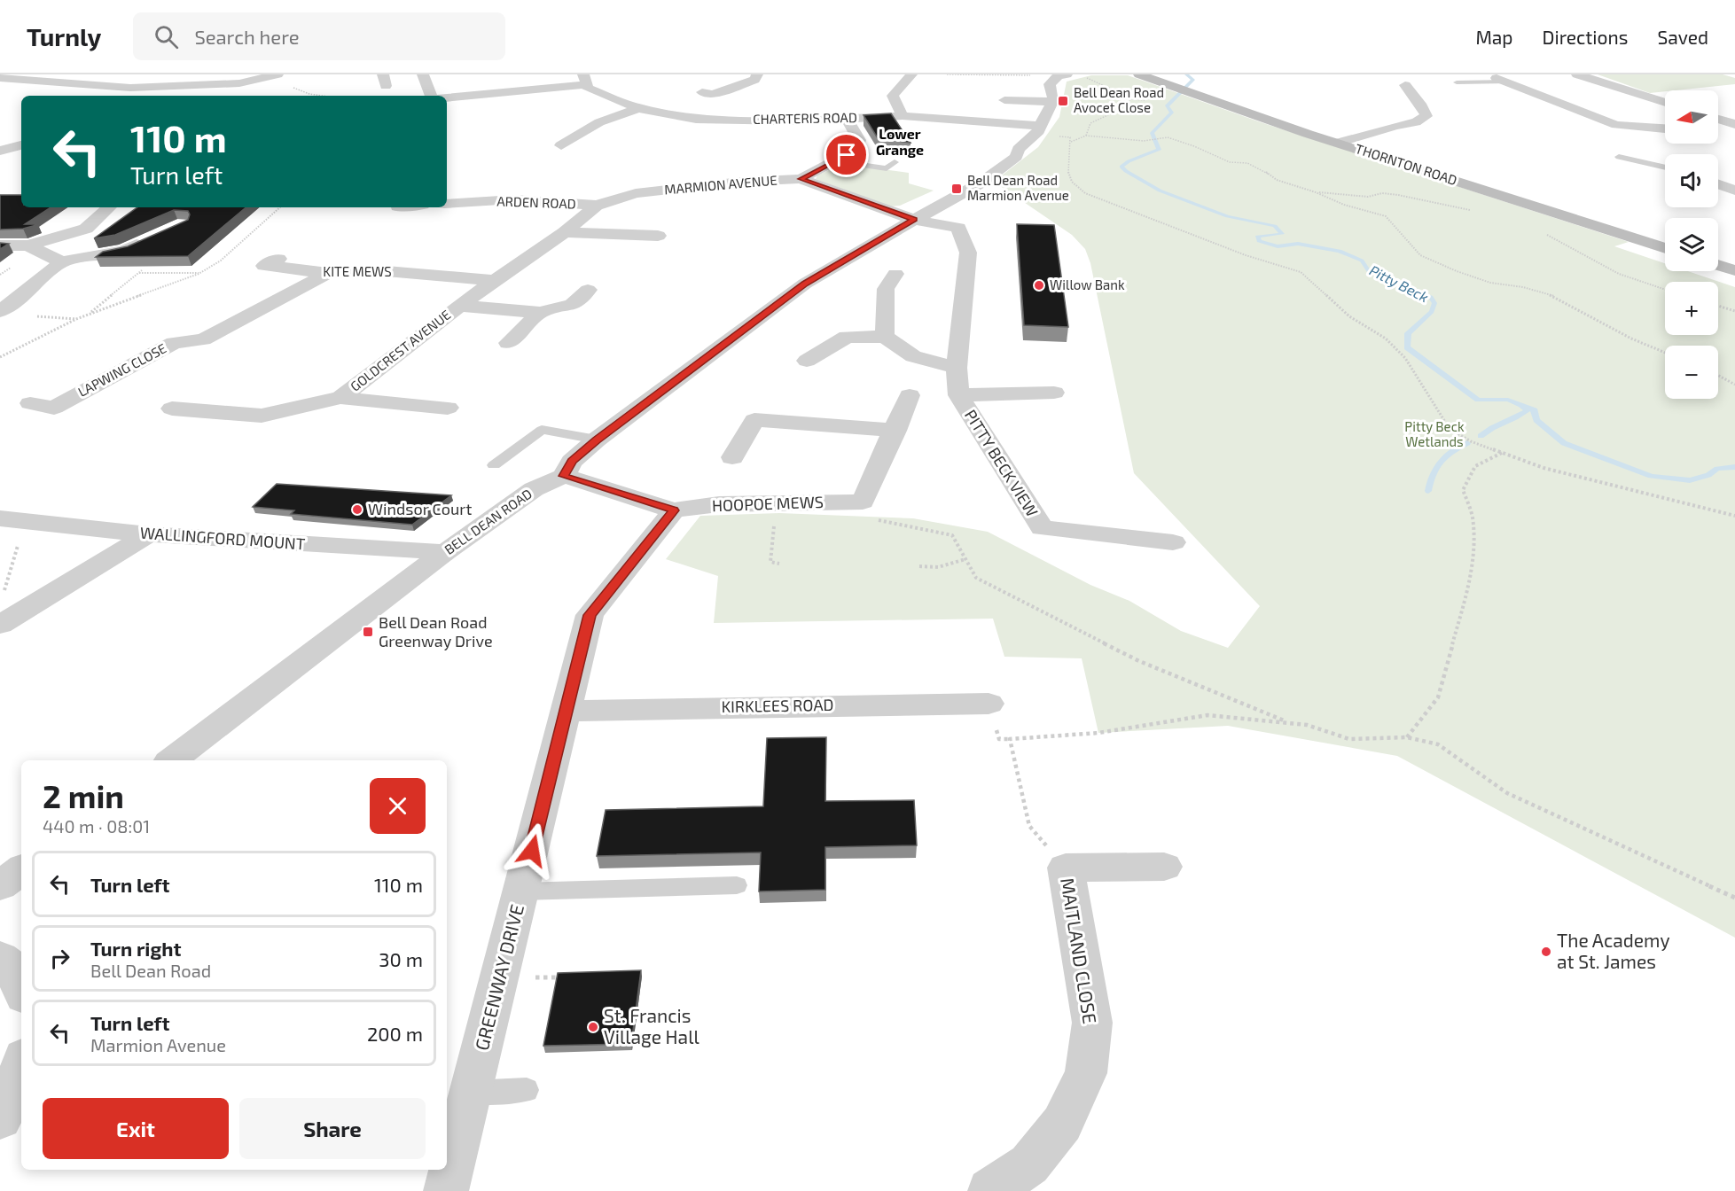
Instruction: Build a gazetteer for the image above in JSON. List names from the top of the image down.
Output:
{
  "streets": {
    "main road": ["THORNTON ROAD"],
    "street": [
      "CHARTERIS ROAD",
      "MARMION AVENUE",
      "ARDEN ROAD",
      "KITE MEWS",
      "GOLDCREST AVENUE",
      "LAPWING CLOSE",
      "PITTY BECK VIEW",
      "HOOPOE MEWS",
      "BELL DEAN ROAD",
      "WALLINGFORD MOUNT",
      "KIRKLEES ROAD",
      "MAITLAND CLOSE",
      "GREENWAY DRIVE"
    ]
  },
  "crossings": [
    ["CHARTERIS ROAD", "BELL DEAN ROAD"],
    ["MARMION AVENUE", "ARDEN ROAD"],
    ["MARMION AVENUE", "KITE MEWS"],
    ["MARMION AVENUE", "GOLDCREST AVENUE"],
    ["MARMION AVENUE", "PITTY BECK VIEW"],
    ["MARMION AVENUE", "BELL DEAN ROAD"],
    ["KITE MEWS", "GOLDCREST AVENUE"],
    ["KITE MEWS", "LAPWING CLOSE"],
    ["PITTY BECK VIEW", "BELL DEAN ROAD"],
    ["HOOPOE MEWS", "GREENWAY DRIVE"],
    ["BELL DEAN ROAD", "WALLINGFORD MOUNT"],
    ["KIRKLEES ROAD", "GREENWAY DRIVE"]
  ],
  "districts": ["Lower Grange"],
  "water": ["Pitty Beck"],
  "parks": ["Pitty Beck Wetlands"],
  "places": {
    "transit": ["Bell Dean Road Avocet Close", "Bell Dean Road Marmion Avenue", "Bell Dean Road Greenway Drive"],
    "other": [
      "Willow Bank",
      "Windsor Court",
      "The Academy at St. James",
      "St. Francis Village Hall"
    ]
  },
  "north": "left",
  "page": {
    "header": "Turnly",
    "search": "Search here",
    "nav": ["Map", "Directions", "Saved"],
    "map_buttons": ["+", "−"],
    "turn": ["110 m", "Turn left"],
    "heading": ["2 min", "440 m · 08:01"],
    "list": [
      {
        "name": "Turn left",
        "value": "110 m"
      },
      {
        "name": "Turn right",
        "note": "Bell Dean Road",
        "value": "30 m"
      },
      {
        "name": "Turn left",
        "note": "Marmion Avenue",
        "value": "200 m"
      }
    ],
    "buttons": ["Exit", "Share"]
  }
}
